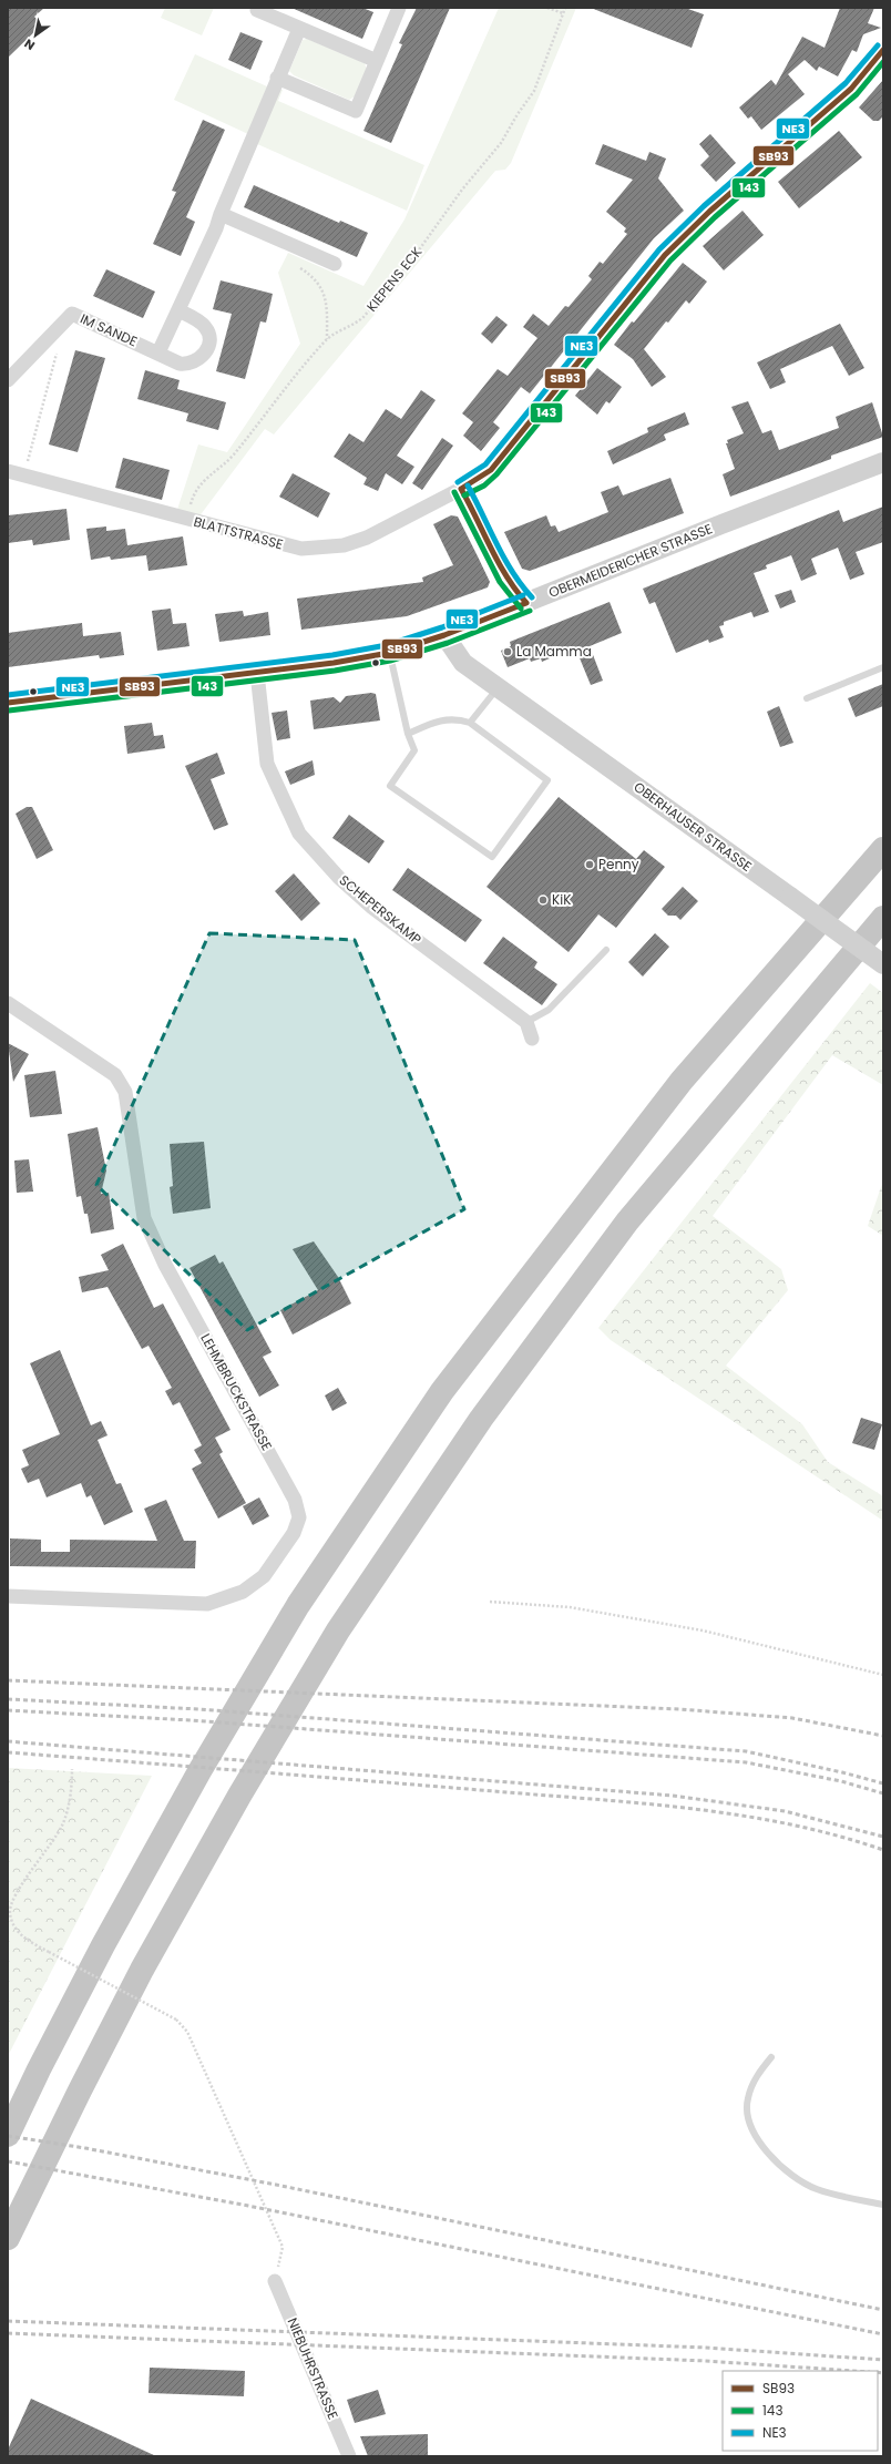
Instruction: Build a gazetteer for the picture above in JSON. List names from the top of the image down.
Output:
{
  "streets": {
    "main road": ["OBERMEIDERICHER STRASSE", "OBERHAUSER STRASSE"],
    "street": [
      "IM SANDE",
      "BLATTSTRASSE",
      "SCHEPERSKAMP",
      "LEHMBRUCKSTRASSE",
      "NIEBUHRSTRASSE"
    ],
    "path": ["KIEPENS ECK"]
  },
  "crossings": [
    ["KIEPENS ECK", "BLATTSTRASSE"],
    ["OBERMEIDERICHER STRASSE", "OBERHAUSER STRASSE"],
    ["OBERMEIDERICHER STRASSE", "SCHEPERSKAMP"]
  ],
  "places": ["La Mamma", "Penny", "KiK"],
  "lines": ["transit line NE3", "transit line SB93", "transit line 143"],
  "legend": ["SB93", "143", "NE3"],
  "north": "bottom left"
}
